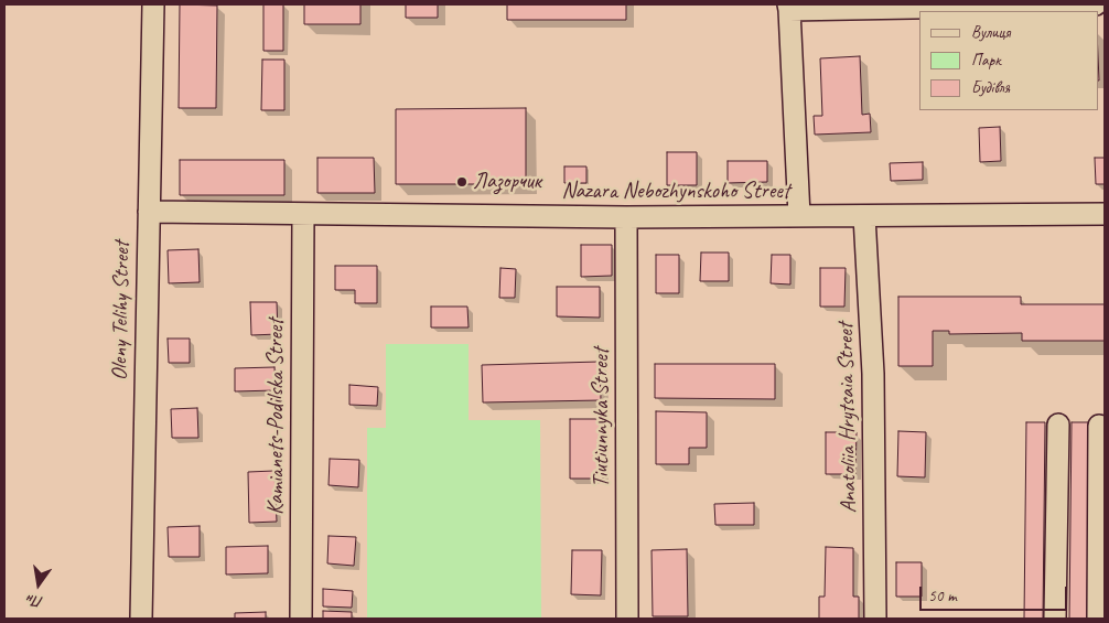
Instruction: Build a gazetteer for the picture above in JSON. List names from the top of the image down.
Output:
{
  "streets": {
    "street": [
      "Nazara Nebozhynskoho Street",
      "Oleny Telihy Street",
      "Kamianets-Podilska Street",
      "Tiutiunnyka Street",
      "Anatoliia Hrytsaia Street"
    ]
  },
  "crossings": [
    ["Nazara Nebozhynskoho Street", "Oleny Telihy Street"],
    ["Nazara Nebozhynskoho Street", "Kamianets-Podilska Street"],
    ["Nazara Nebozhynskoho Street", "Tiutiunnyka Street"],
    ["Nazara Nebozhynskoho Street", "Anatoliia Hrytsaia Street"]
  ],
  "places": ["Лазорчик"],
  "legend": ["Вулиця", "Парк", "Будівля"],
  "scale_bar": "50 m",
  "north": "bottom"
}
